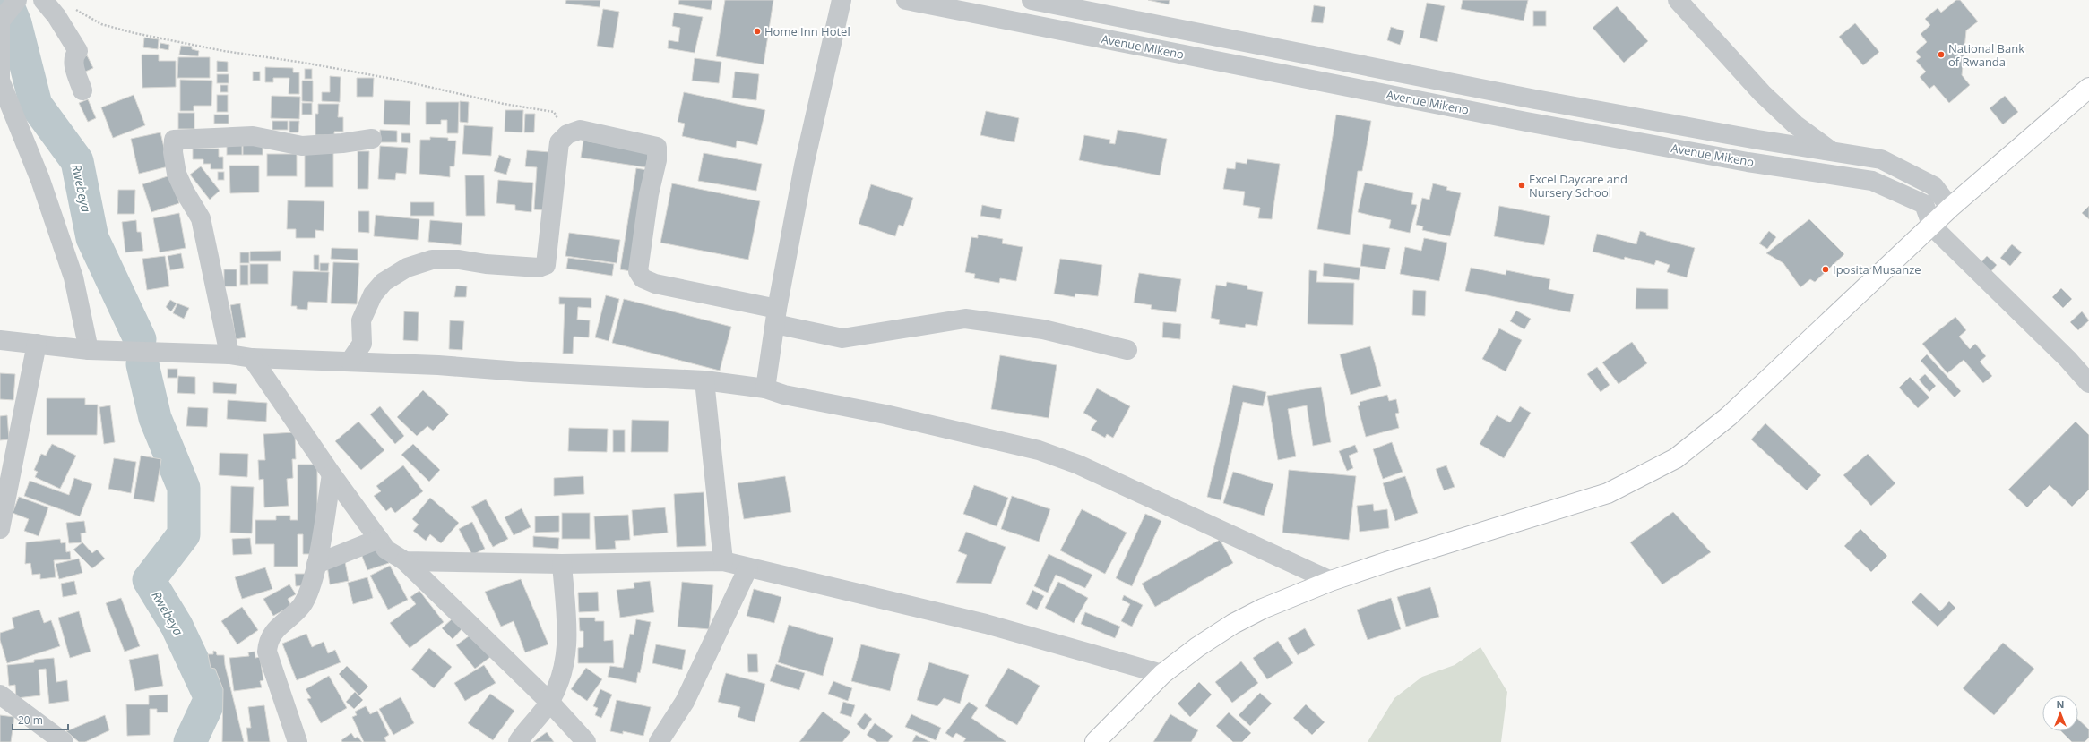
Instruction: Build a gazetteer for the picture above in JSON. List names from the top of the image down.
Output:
{
  "streets": {
    "street": ["Avenue Mikeno"]
  },
  "water": ["Rwebeya"],
  "places": [
    "Home Inn Hotel",
    "National Bank of Rwanda",
    "Excel Daycare and Nursery School",
    "Iposita Musanze"
  ],
  "scale_bar": "20 m",
  "north": "top"
}
